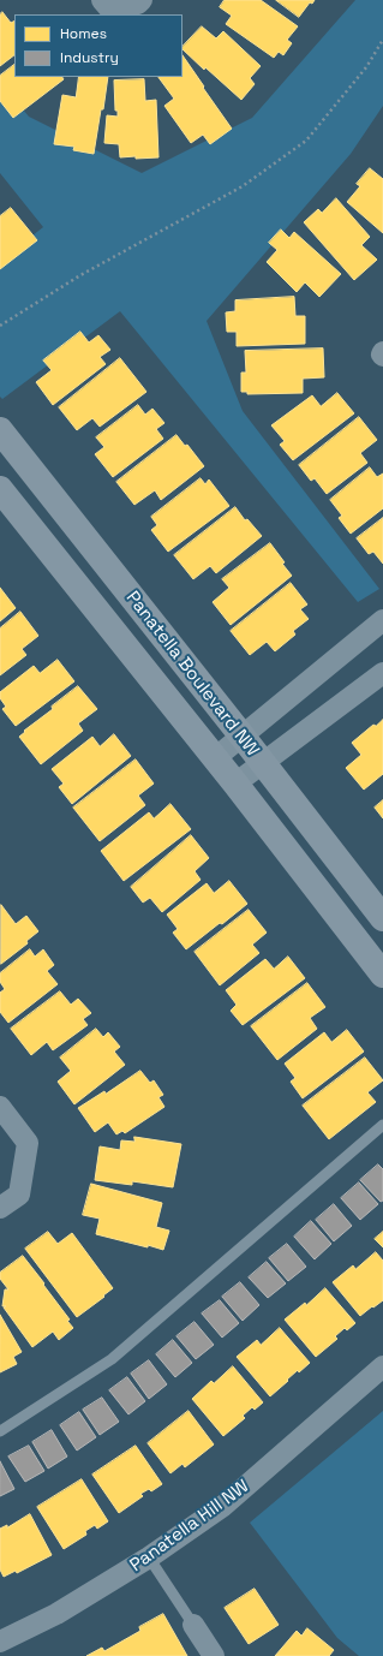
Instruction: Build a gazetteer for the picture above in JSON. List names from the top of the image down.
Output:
{
  "streets": {
    "street": ["Panatella Boulevard NW", "Panatella Hill NW"]
  },
  "legend": ["Homes", "Industry"]
}
